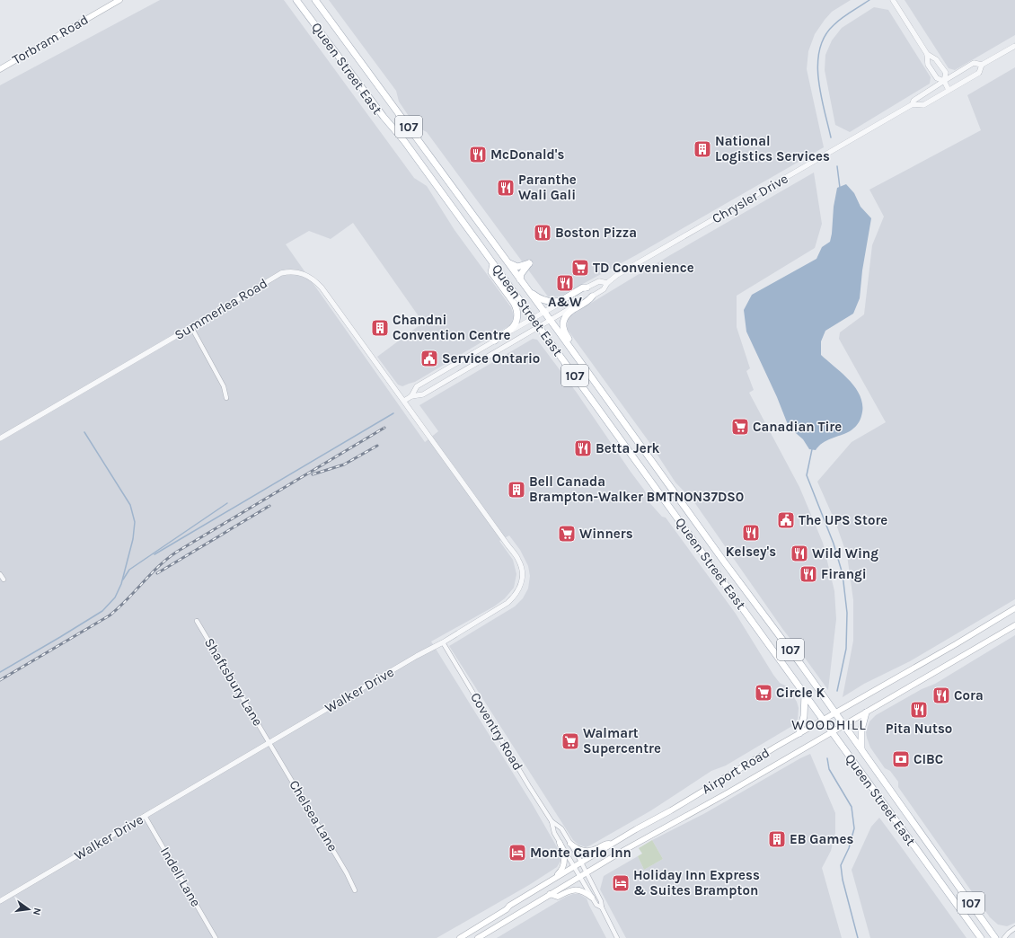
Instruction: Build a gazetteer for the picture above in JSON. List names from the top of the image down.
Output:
{
  "streets": {
    "main road": [
      "Torbram Road",
      "Queen Street East",
      "107",
      "Airport Road"
    ],
    "street": [
      "Chrysler Drive",
      "Summerlea Road",
      "Shaftsbury Lane",
      "Walker Drive",
      "Coventry Road",
      "Chelsea Lane",
      "Indell Lane"
    ]
  },
  "crossings": [
    ["Queen Street East", "Chrysler Drive"],
    ["Queen Street East", "Airport Road"],
    ["Summerlea Road", "Walker Drive"],
    ["Shaftsbury Lane", "Walker Drive"],
    ["Shaftsbury Lane", "Chelsea Lane"],
    ["Walker Drive", "Coventry Road"],
    ["Walker Drive", "Chelsea Lane"],
    ["Walker Drive", "Indell Lane"],
    ["Coventry Road", "Airport Road"]
  ],
  "districts": ["WOODHILL"],
  "places": {
    "building": [
      "National Logistics Services",
      "Chandni Convention Centre",
      "Bell Canada Brampton-Walker BMTNON37DS0",
      "EB Games"
    ],
    "restaurant": [
      "McDonald's",
      "Paranthe Wali Gali",
      "Boston Pizza",
      "A&W",
      "Betta Jerk",
      "Kelsey's",
      "Wild Wing",
      "Firangi",
      "Cora",
      "Pita Nutso"
    ],
    "supermarket": [
      "TD Convenience",
      "Canadian Tire",
      "Winners",
      "Circle K",
      "Walmart Supercentre"
    ],
    "public building": ["Service Ontario", "The UPS Store"],
    "bank": ["CIBC"],
    "hotel": ["Monte Carlo Inn", "Holiday Inn Express & Suites Brampton"]
  },
  "north": "right"
}
